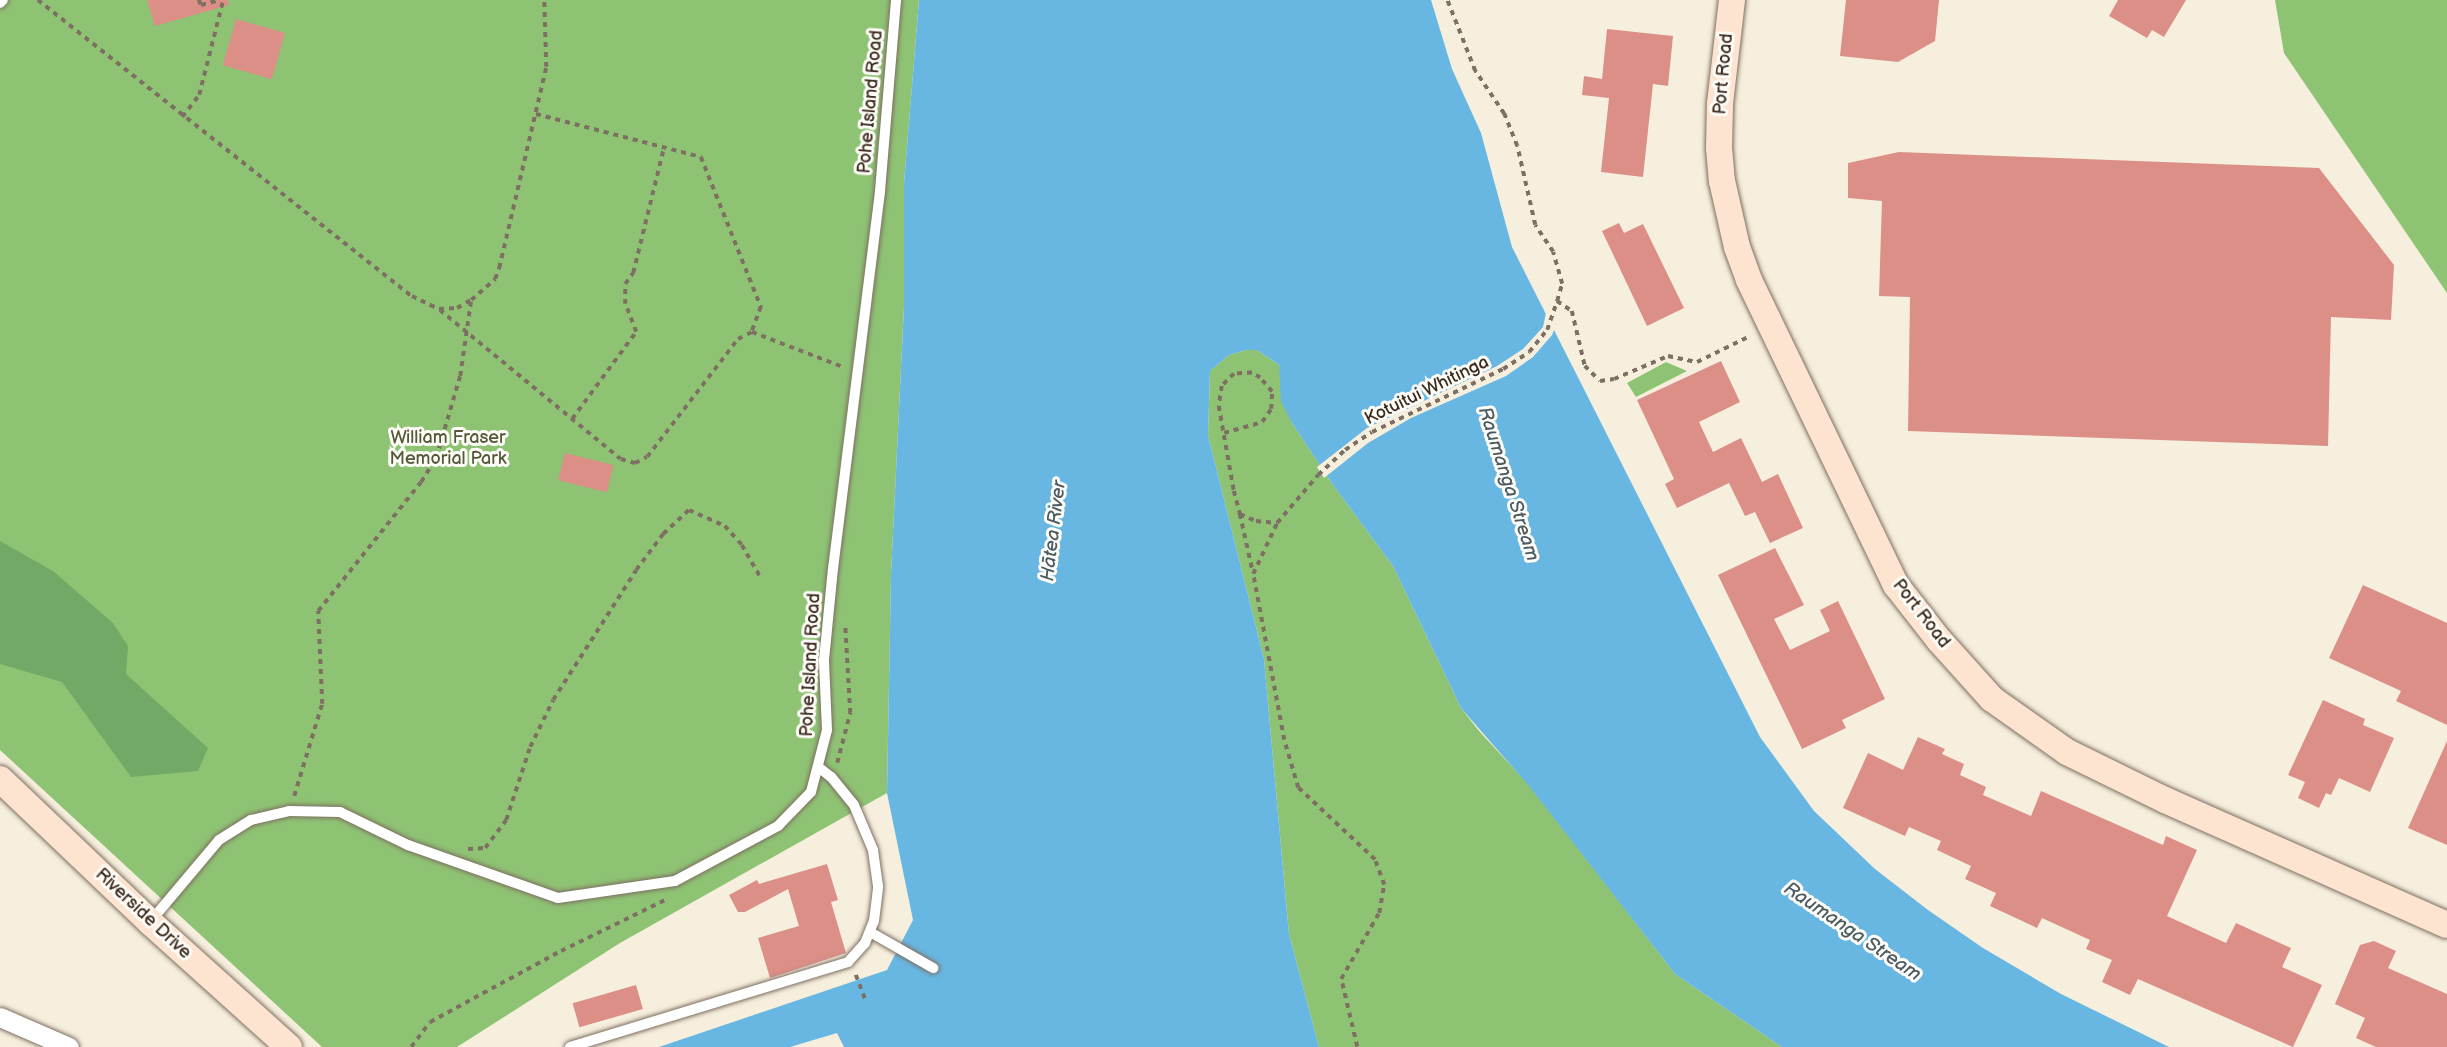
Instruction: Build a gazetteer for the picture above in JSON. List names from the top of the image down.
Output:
{
  "streets": {
    "main road": ["Port Road", "Riverside Drive"],
    "lane": ["Pohe Island Road"],
    "path": ["Kotuitui Whitinga"]
  },
  "crossings": [
    ["Pohe Island Road", "Riverside Drive"]
  ],
  "water": ["Raumanga Stream", "Hātea River"],
  "parks": ["William Fraser Memorial Park"]
}
